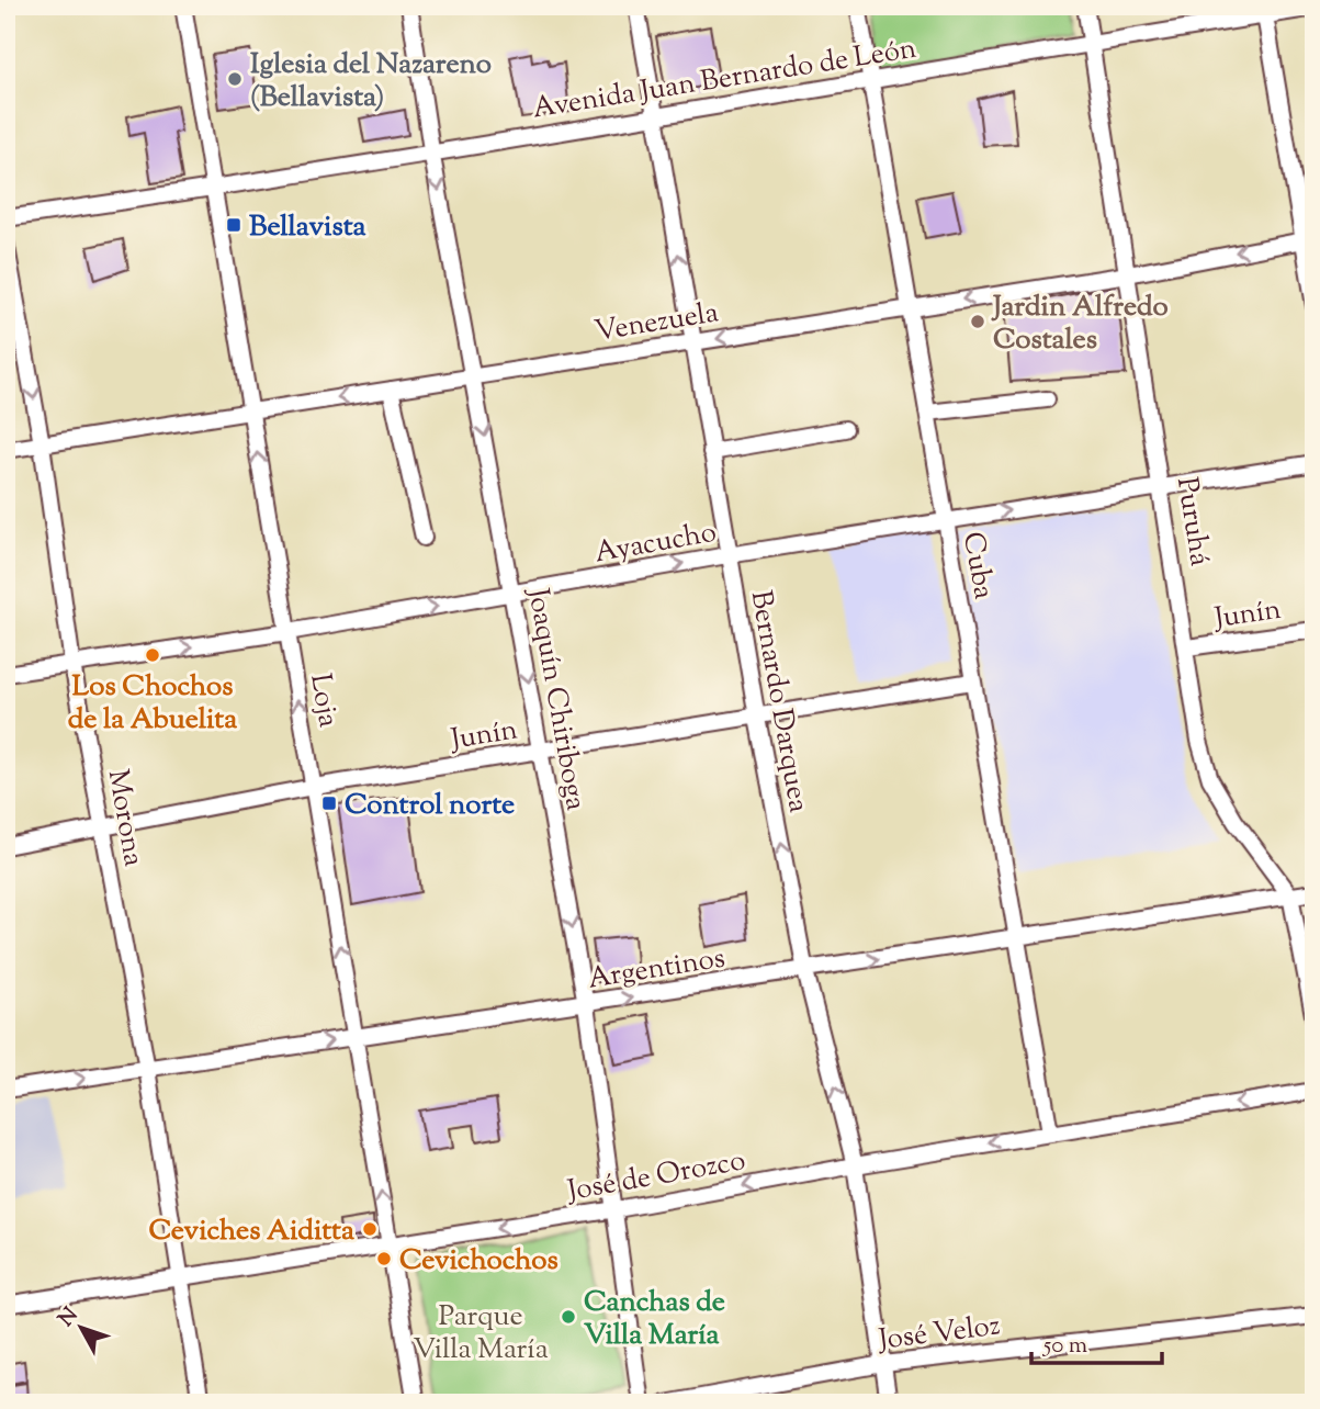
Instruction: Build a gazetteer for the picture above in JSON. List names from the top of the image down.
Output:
{
  "streets": {
    "street": [
      "Avenida Juan Bernardo de León",
      "Venezuela",
      "Puruhá",
      "Ayacucho",
      "Cuba",
      "Junín",
      "Joaquín Chiriboga",
      "Loja",
      "Bernardo Darquea",
      "Morona",
      "Argentinos",
      "José de Orozco",
      "José Veloz"
    ]
  },
  "crossings": [
    ["Avenida Juan Bernardo de León", "Puruhá"],
    ["Avenida Juan Bernardo de León", "Cuba"],
    ["Avenida Juan Bernardo de León", "Joaquín Chiriboga"],
    ["Avenida Juan Bernardo de León", "Loja"],
    ["Avenida Juan Bernardo de León", "Bernardo Darquea"],
    ["Venezuela", "Puruhá"],
    ["Venezuela", "Cuba"],
    ["Venezuela", "Joaquín Chiriboga"],
    ["Venezuela", "Loja"],
    ["Venezuela", "Bernardo Darquea"],
    ["Venezuela", "Morona"],
    ["Puruhá", "Ayacucho"],
    ["Puruhá", "Junín"],
    ["Puruhá", "Argentinos"],
    ["Ayacucho", "Cuba"],
    ["Ayacucho", "Joaquín Chiriboga"],
    ["Ayacucho", "Loja"],
    ["Ayacucho", "Bernardo Darquea"],
    ["Ayacucho", "Morona"],
    ["Cuba", "Junín"],
    ["Cuba", "Argentinos"],
    ["Cuba", "José de Orozco"],
    ["Junín", "Joaquín Chiriboga"],
    ["Junín", "Loja"],
    ["Junín", "Bernardo Darquea"],
    ["Junín", "Morona"],
    ["Joaquín Chiriboga", "Argentinos"],
    ["Joaquín Chiriboga", "José de Orozco"],
    ["Loja", "Argentinos"],
    ["Loja", "José de Orozco"],
    ["Bernardo Darquea", "Argentinos"],
    ["Bernardo Darquea", "José de Orozco"],
    ["Bernardo Darquea", "José Veloz"],
    ["Morona", "Argentinos"],
    ["Morona", "José de Orozco"]
  ],
  "one_way": [
    "Ayacucho",
    "Joaquín Chiriboga",
    "Loja",
    "Bernardo Darquea",
    "Argentinos",
    "José de Orozco"
  ],
  "parks": ["Parque Villa María"],
  "places": {
    "other": [
      "Iglesia del Nazareno (Bellavista)",
      "Jardin Alfredo Costales",
      "Los Chochos de la Abuelita",
      "Ceviches Aiditta",
      "Cevichochos",
      "Canchas de Villa María"
    ],
    "transit": ["Bellavista", "Control norte"]
  },
  "scale_bar": "50 m",
  "north": "top left"
}
